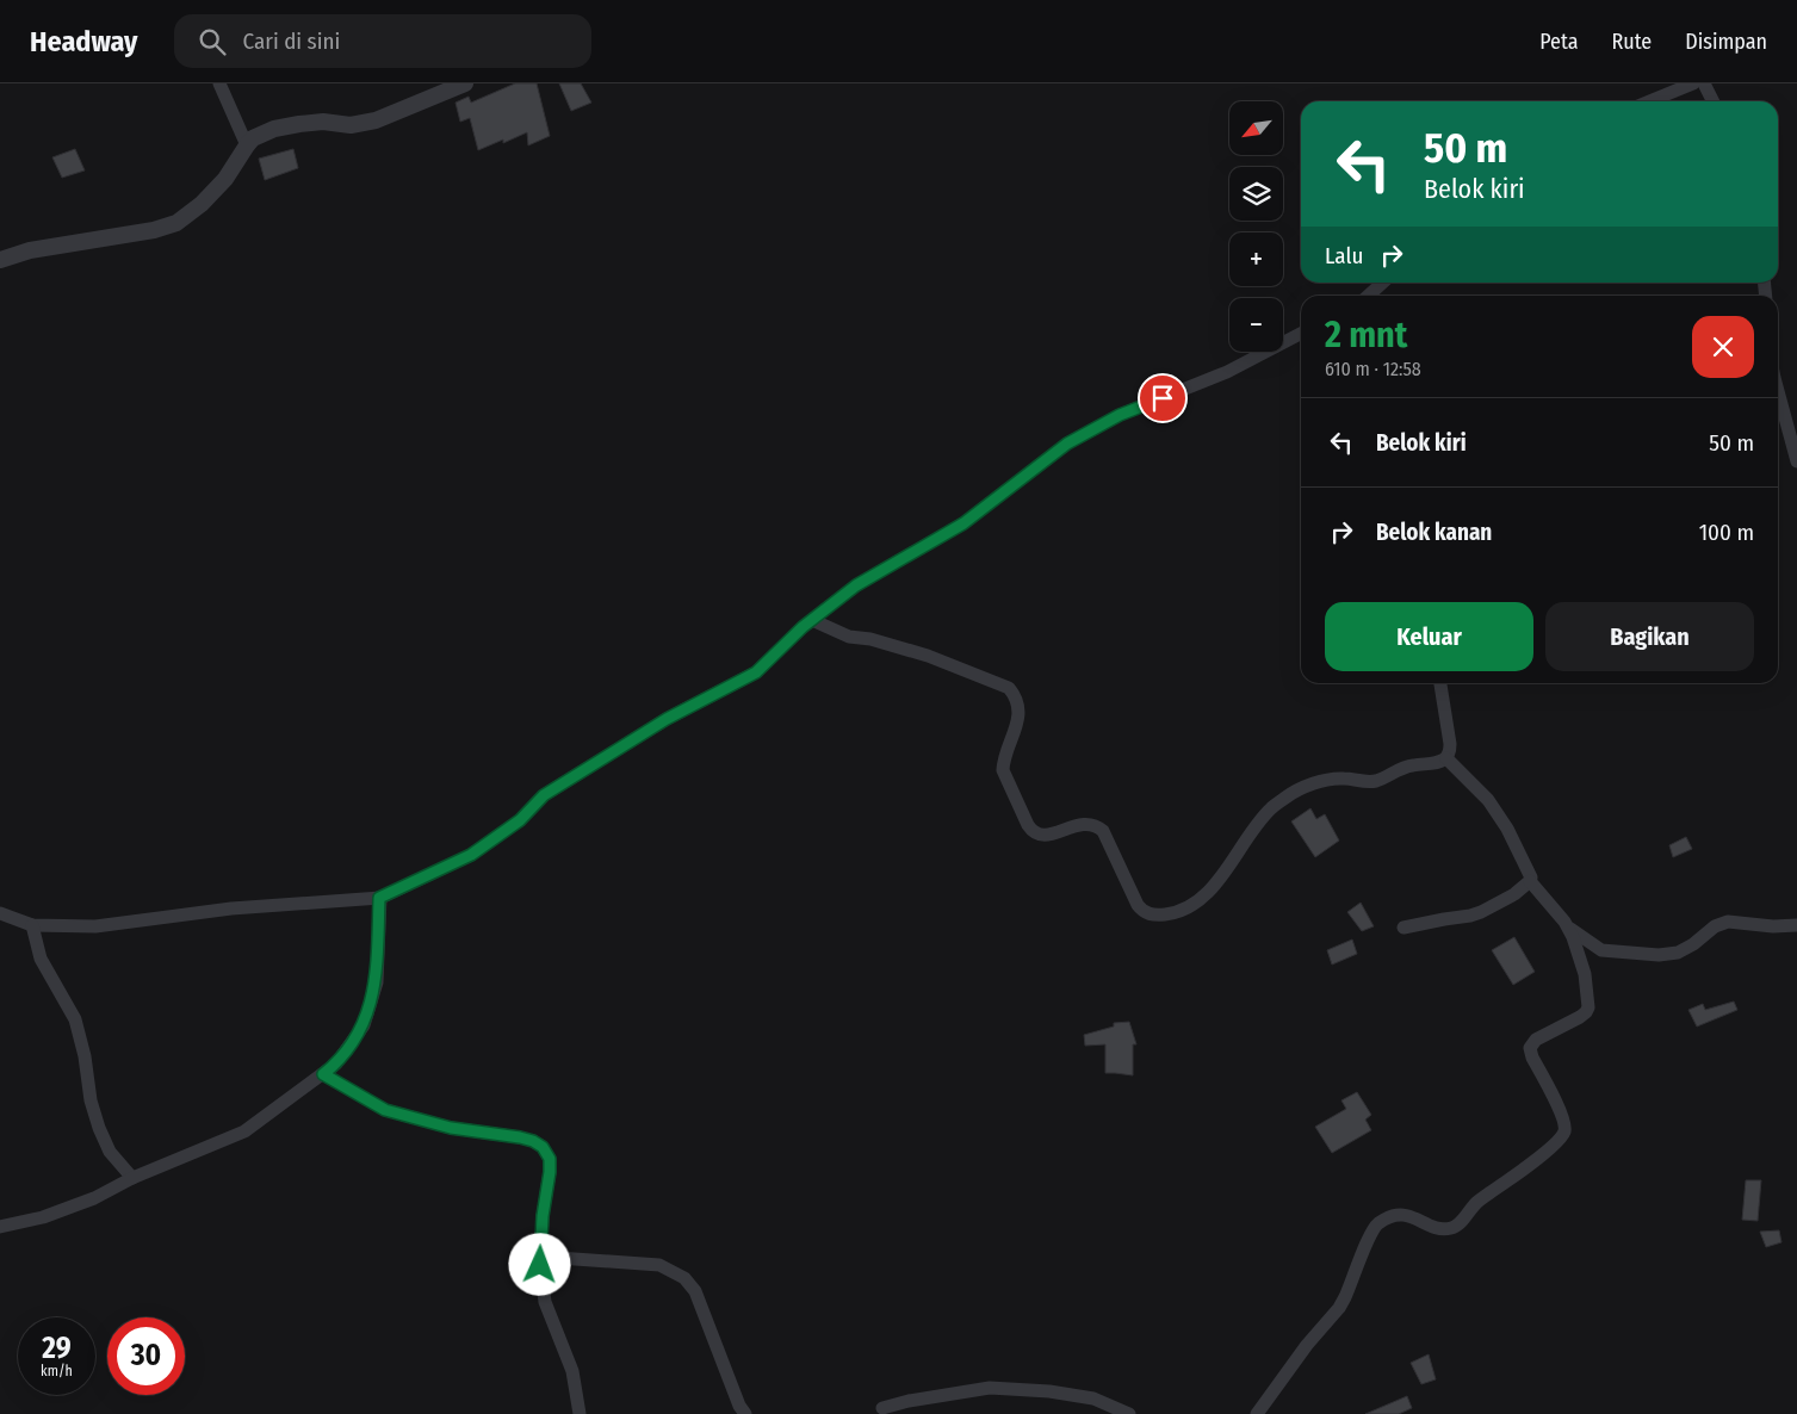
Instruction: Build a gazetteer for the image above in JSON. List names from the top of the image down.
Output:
{
  "north": "bottom left",
  "page": {
    "header": "Headway",
    "search": "Cari di sini",
    "nav": ["Peta", "Rute", "Disimpan"],
    "map_buttons": ["+", "−"],
    "turn": ["50 m", "Belok kiri"],
    "then": "Lalu",
    "heading": ["2 mnt", "610 m · 12:58"],
    "list": [
      {
        "name": "Belok kiri",
        "value": "50 m"
      },
      {
        "name": "Belok kanan",
        "value": "100 m"
      }
    ],
    "buttons": ["Keluar", "Bagikan"],
    "speed": "29 km/h",
    "limit": "30"
  }
}
